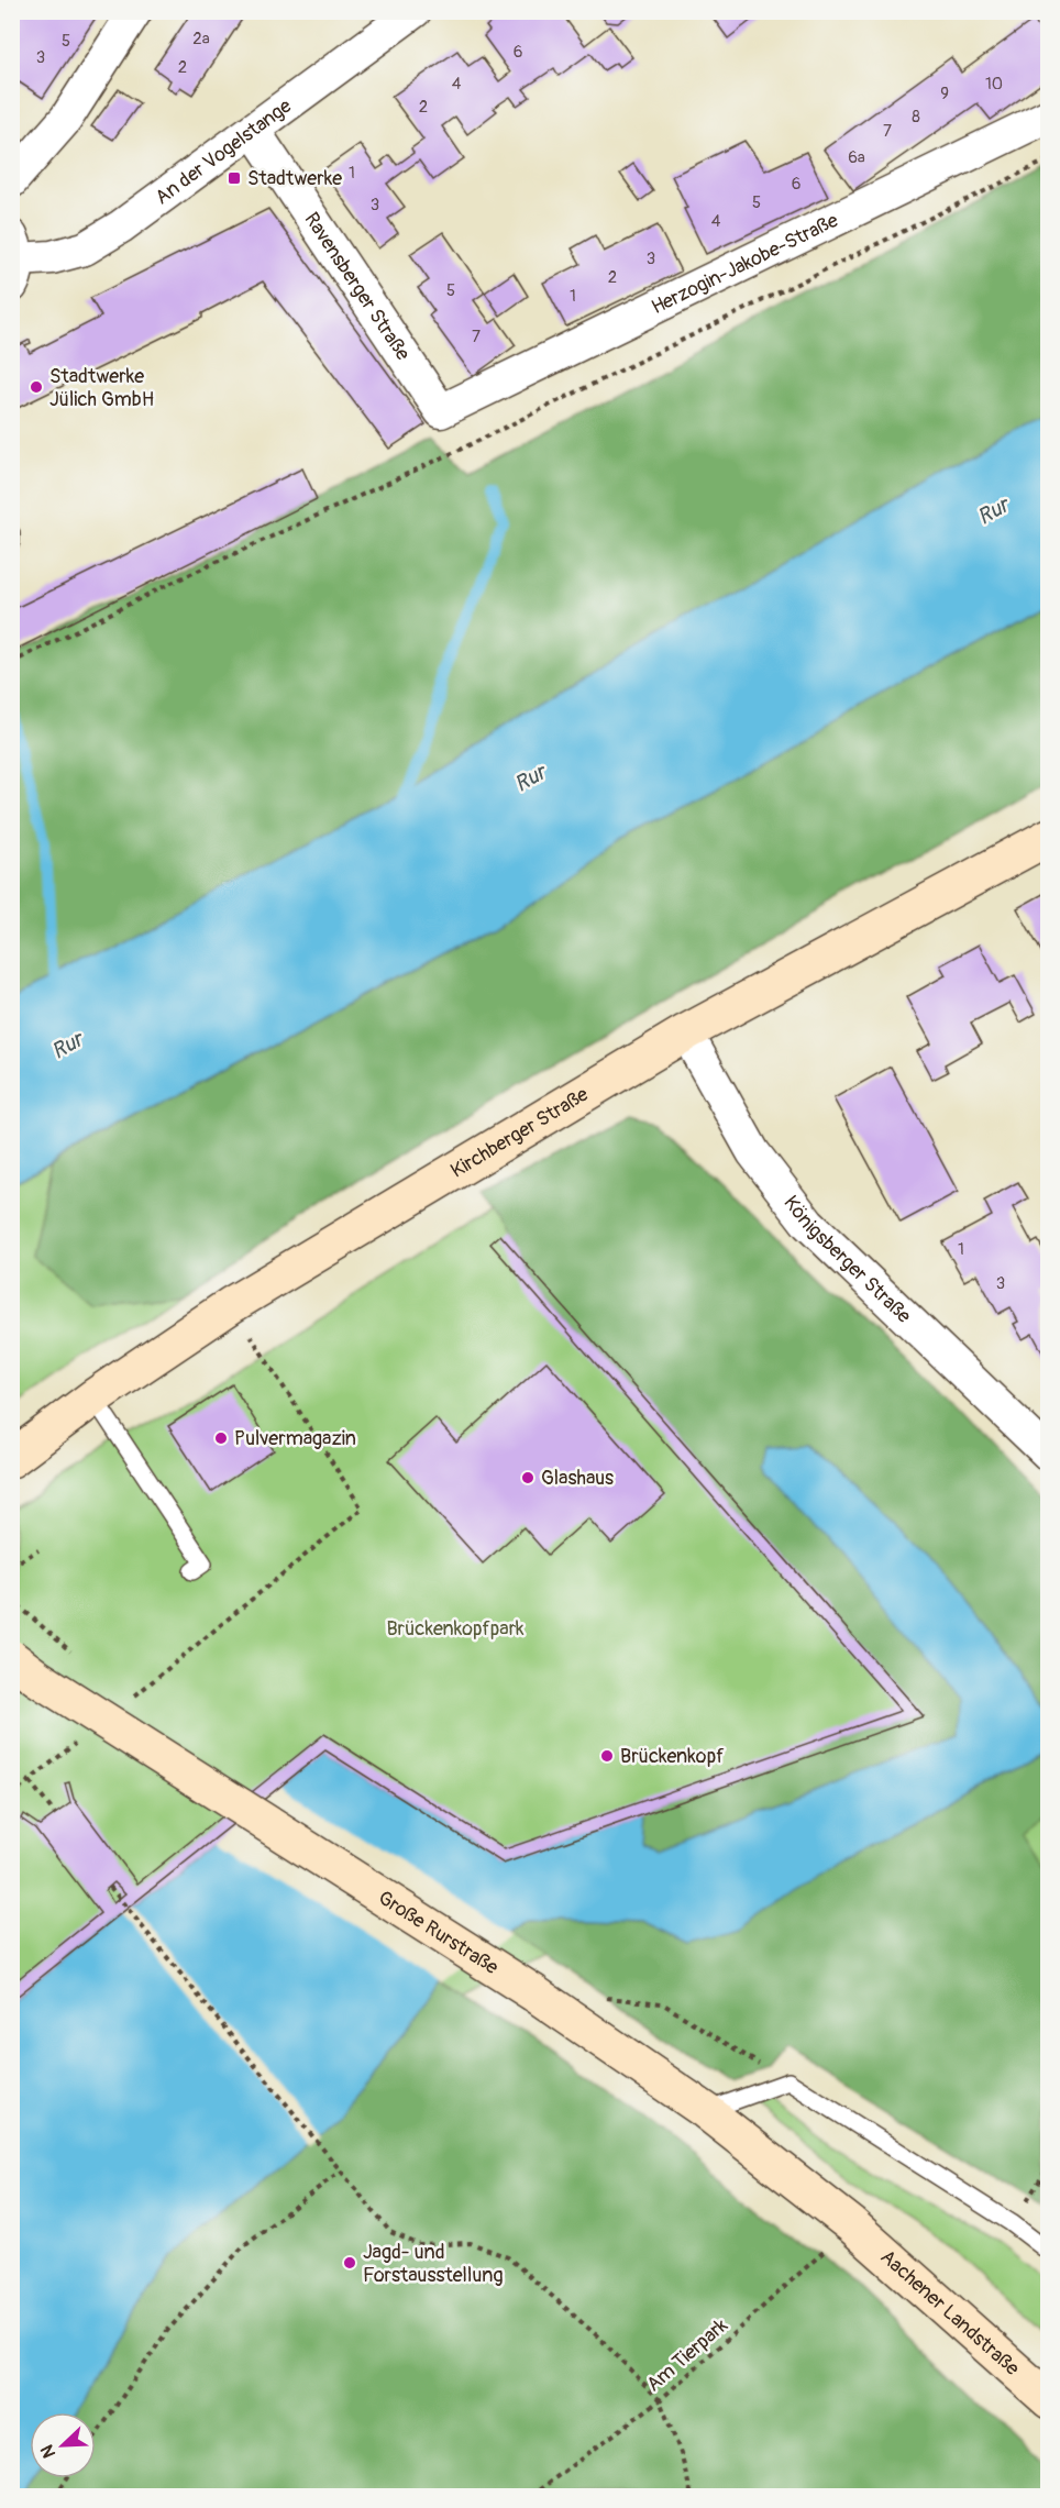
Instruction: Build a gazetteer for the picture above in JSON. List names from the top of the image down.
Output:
{
  "streets": {
    "main road": ["Kirchberger Straße", "Große Rurstraße", "Aachener Landstraße"],
    "street": [
      "An der Vogelstange",
      "Herzogin-Jakobe-Straße",
      "Ravensberger Straße",
      "Königsberger Straße"
    ],
    "path": ["Am Tierpark"]
  },
  "crossings": [
    ["An der Vogelstange", "Ravensberger Straße"],
    ["Herzogin-Jakobe-Straße", "Ravensberger Straße"],
    ["Kirchberger Straße", "Königsberger Straße"],
    ["Große Rurstraße", "Aachener Landstraße"],
    ["Große Rurstraße", "Am Tierpark"],
    ["Aachener Landstraße", "Am Tierpark"]
  ],
  "water": ["Rur"],
  "parks": ["Brückenkopfpark"],
  "places": {
    "transit": ["Stadtwerke"],
    "other": [
      "Stadtwerke Jülich GmbH",
      "Pulvermagazin",
      "Glashaus",
      "Brückenkopf",
      "Jagd- und Forstausstellung"
    ]
  },
  "house_numbers": [
    "2a",
    "5",
    "6",
    "3",
    "2",
    "4",
    "10",
    "9",
    "2",
    "8",
    "7",
    "6a",
    "1",
    "6",
    "5",
    "3",
    "4",
    "3",
    "2",
    "5",
    "1",
    "7",
    "1",
    "3"
  ],
  "north": "bottom left"
}
